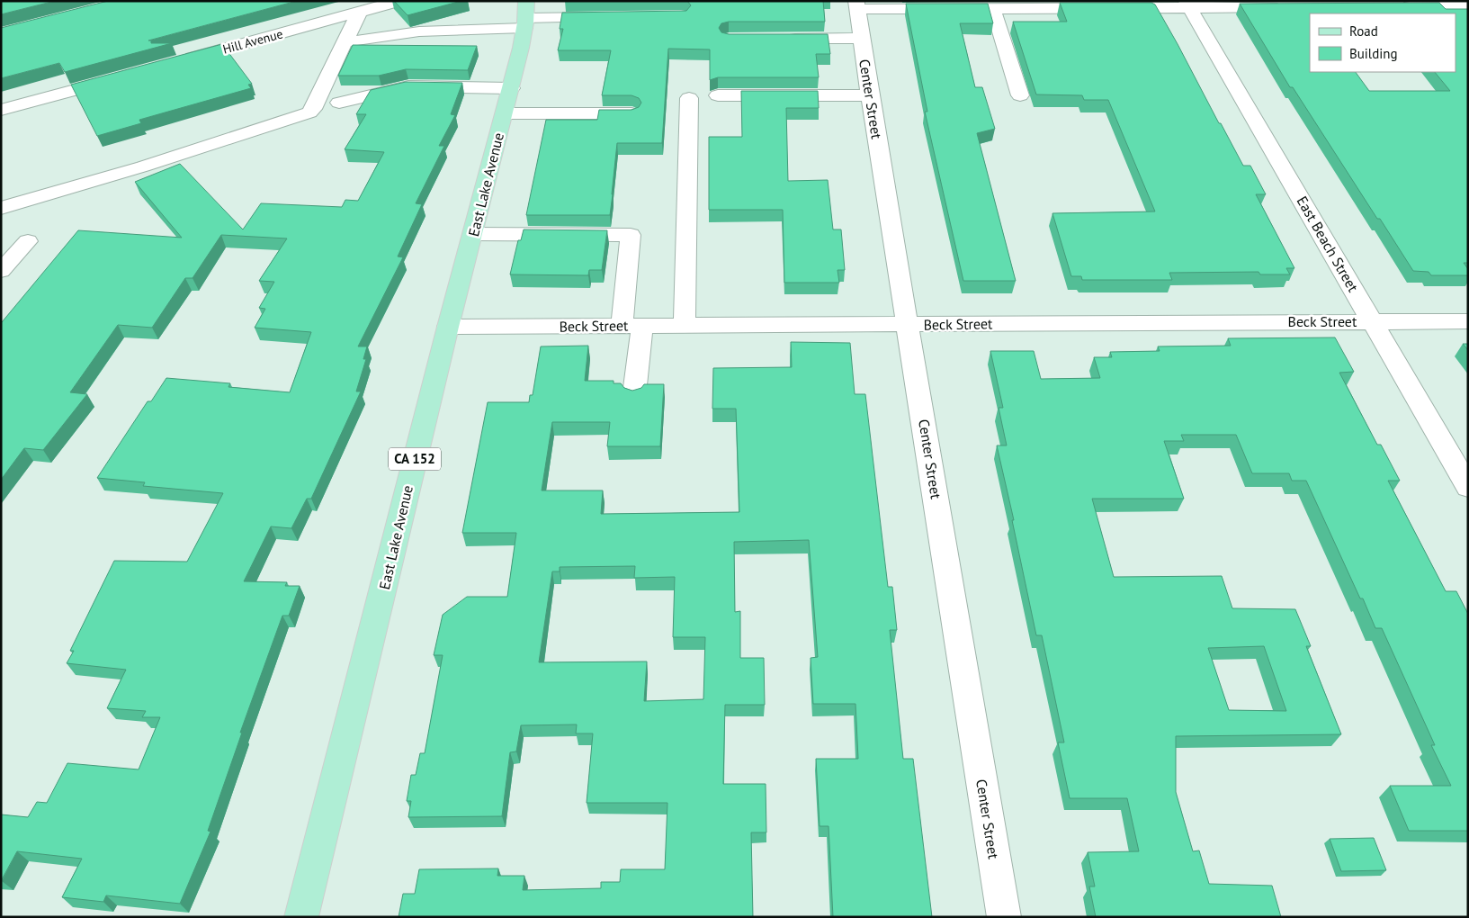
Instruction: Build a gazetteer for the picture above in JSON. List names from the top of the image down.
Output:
{
  "streets": {
    "main road": ["East Lake Avenue", "CA 152"],
    "street": [
      "Hill Avenue",
      "Center Street",
      "East Beach Street",
      "Beck Street"
    ]
  },
  "crossings": [
    ["Center Street", "Beck Street"],
    ["East Lake Avenue", "Beck Street"],
    ["East Beach Street", "Beck Street"]
  ],
  "legend": ["Road", "Building"]
}
